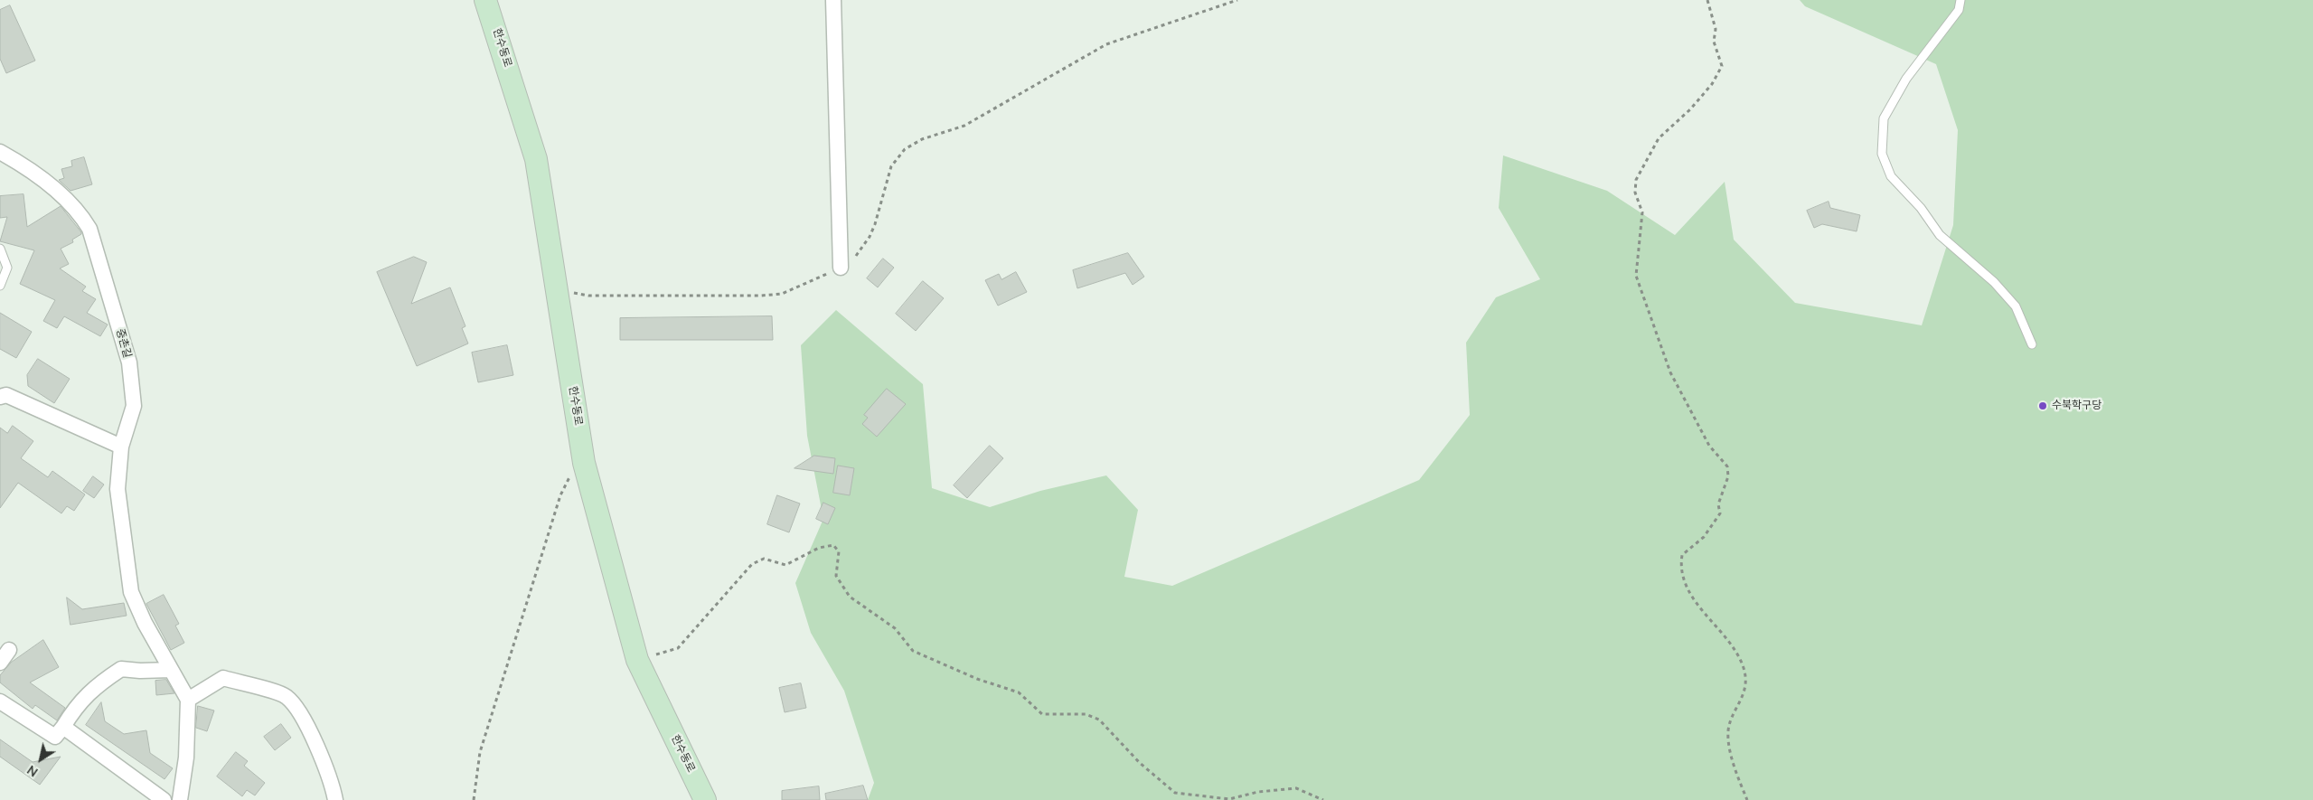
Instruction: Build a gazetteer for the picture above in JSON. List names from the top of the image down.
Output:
{
  "streets": {
    "street": ["한수동로", "중촌길"]
  },
  "places": ["수북학구당"],
  "north": "bottom left"
}
